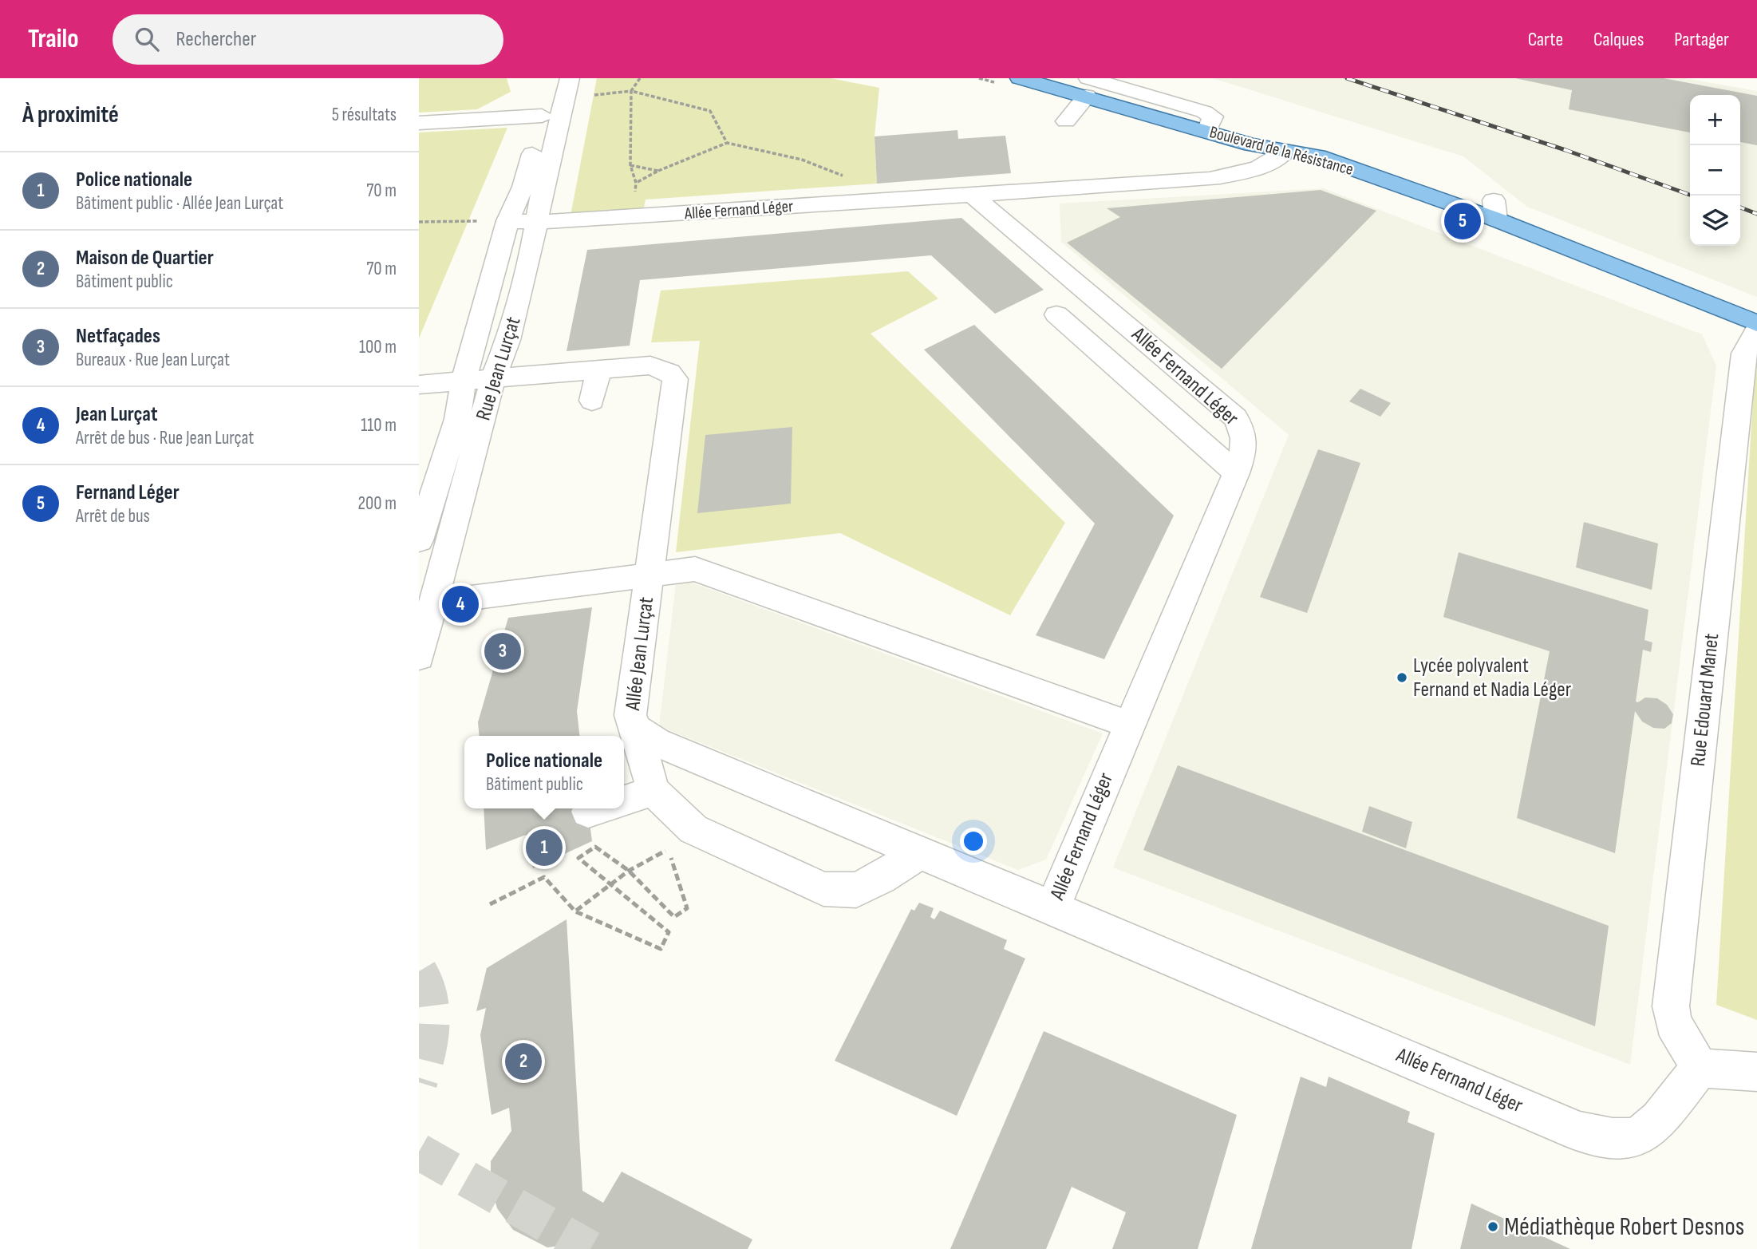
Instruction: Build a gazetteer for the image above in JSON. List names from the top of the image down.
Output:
{
  "streets": {
    "main road": ["Boulevard de la Résistance"],
    "street": [
      "Allée Fernand Léger",
      "Rue Jean Lurçat",
      "Allée Jean Lurçat",
      "Rue Edouard Manet"
    ]
  },
  "crossings": [
    ["Boulevard de la Résistance", "Allée Fernand Léger"],
    ["Allée Fernand Léger", "Rue Jean Lurçat"],
    ["Allée Fernand Léger", "Allée Jean Lurçat"],
    ["Allée Fernand Léger", "Rue Edouard Manet"],
    ["Rue Jean Lurçat", "Allée Jean Lurçat"]
  ],
  "places": ["Lycée polyvalent Fernand et Nadia Léger", "Médiathèque Robert Desnos"],
  "page": {
    "header": "Trailo",
    "search": "Rechercher",
    "nav": ["Carte", "Calques", "Partager"],
    "heading": ["À proximité", "5 résultats"],
    "map_buttons": ["+", "−"],
    "list": [
      {
        "mark": "1",
        "name": "Police nationale",
        "note": "Bâtiment public · Allée Jean Lurçat",
        "value": "70 m"
      },
      {
        "mark": "2",
        "name": "Maison de Quartier",
        "note": "Bâtiment public",
        "value": "70 m"
      },
      {
        "mark": "3",
        "name": "Netfaçades",
        "note": "Bureaux · Rue Jean Lurçat",
        "value": "100 m"
      },
      {
        "mark": "4",
        "name": "Jean Lurçat",
        "note": "Arrêt de bus · Rue Jean Lurçat",
        "value": "110 m"
      },
      {
        "mark": "5",
        "name": "Fernand Léger",
        "note": "Arrêt de bus",
        "value": "200 m"
      }
    ],
    "pins": [
      "5",
      "4",
      "3",
      "1",
      "2"
    ],
    "popup": ["Police nationale", "Bâtiment public"]
  }
}
